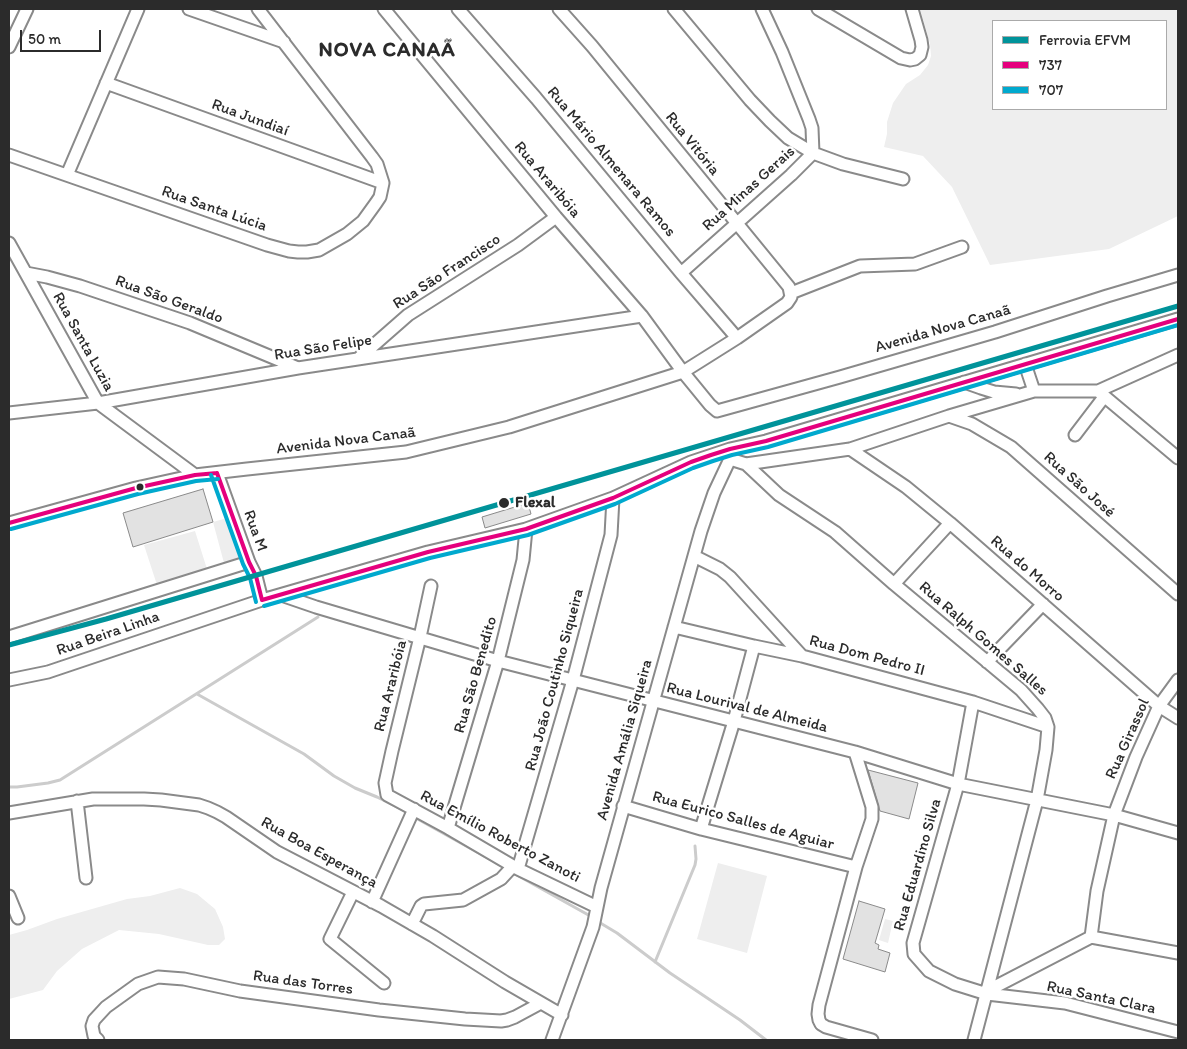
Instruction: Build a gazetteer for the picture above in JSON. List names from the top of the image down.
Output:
{
  "streets": {
    "street": [
      "Rua Jundiaí",
      "Rua Vitória",
      "Rua Mário Almenara Ramos",
      "Rua Araribóia",
      "Rua Minas Gerais",
      "Rua Santa Lúcia",
      "Rua São Francisco",
      "Rua São Geraldo",
      "Avenida Nova Canaã",
      "Rua Santa Luzia",
      "Rua São Felipe",
      "Rua São José",
      "Rua M",
      "Rua do Morro",
      "Rua Beira Linha",
      "Rua Ralph Gomes Salles",
      "Rua Dom Pedro II",
      "Rua São Benedito",
      "Rua João Coutinho Siqueira",
      "Rua Lourival de Almeida",
      "Rua Girassol",
      "Avenida Amália Siqueira",
      "Rua Eurico Salles de Aguiar",
      "Rua Emílio Roberto Zanoti",
      "Rua Boa Esperança",
      "Rua Eduardino Silva",
      "Rua das Torres",
      "Rua Santa Clara"
    ]
  },
  "crossings": [
    ["Rua Jundiaí", "Rua Santa Lúcia"],
    ["Rua Vitória", "Rua Minas Gerais"],
    ["Rua Vitória", "Avenida Nova Canaã"],
    ["Rua Mário Almenara Ramos", "Rua Minas Gerais"],
    ["Rua Mário Almenara Ramos", "Avenida Nova Canaã"],
    ["Rua Araribóia", "Rua São Francisco"],
    ["Rua Araribóia", "Avenida Nova Canaã"],
    ["Rua Araribóia", "Rua São Felipe"],
    ["Rua Araribóia", "Rua Lourival de Almeida"],
    ["Rua Araribóia", "Rua Emílio Roberto Zanoti"],
    ["Rua São Francisco", "Rua São Felipe"],
    ["Rua São Geraldo", "Rua Santa Luzia"],
    ["Rua São Geraldo", "Rua São Felipe"],
    ["Avenida Nova Canaã", "Rua Santa Luzia"],
    ["Avenida Nova Canaã", "Rua M"],
    ["Rua Santa Luzia", "Rua São Felipe"],
    ["Rua M", "Rua Beira Linha"],
    ["Rua do Morro", "Rua Girassol"],
    ["Rua Beira Linha", "Rua Ralph Gomes Salles"],
    ["Rua Beira Linha", "Rua São Benedito"],
    ["Rua Beira Linha", "Rua João Coutinho Siqueira"],
    ["Rua Beira Linha", "Rua Lourival de Almeida"],
    ["Rua Beira Linha", "Avenida Amália Siqueira"],
    ["Rua Ralph Gomes Salles", "Rua Dom Pedro II"],
    ["Rua Ralph Gomes Salles", "Avenida Amália Siqueira"],
    ["Rua Dom Pedro II", "Avenida Amália Siqueira"],
    ["Rua Dom Pedro II", "Rua Eduardino Silva"],
    ["Rua São Benedito", "Rua Lourival de Almeida"],
    ["Rua São Benedito", "Rua Emílio Roberto Zanoti"],
    ["Rua João Coutinho Siqueira", "Rua Lourival de Almeida"],
    ["Rua João Coutinho Siqueira", "Rua Emílio Roberto Zanoti"],
    ["Rua Lourival de Almeida", "Rua Girassol"],
    ["Rua Lourival de Almeida", "Avenida Amália Siqueira"],
    ["Rua Lourival de Almeida", "Rua Eduardino Silva"],
    ["Avenida Amália Siqueira", "Rua Eurico Salles de Aguiar"],
    ["Avenida Amália Siqueira", "Rua Emílio Roberto Zanoti"],
    ["Avenida Amália Siqueira", "Rua Boa Esperança"],
    ["Rua Boa Esperança", "Rua das Torres"],
    ["Rua Eduardino Silva", "Rua Santa Clara"]
  ],
  "districts": ["NOVA CANAÃ"],
  "places": ["Flexal"],
  "lines": ["rail line EFVM", "transit line 737", "transit line 707"],
  "legend": ["Ferrovia EFVM", "737", "707"],
  "scale_bar": "50 m"
}
